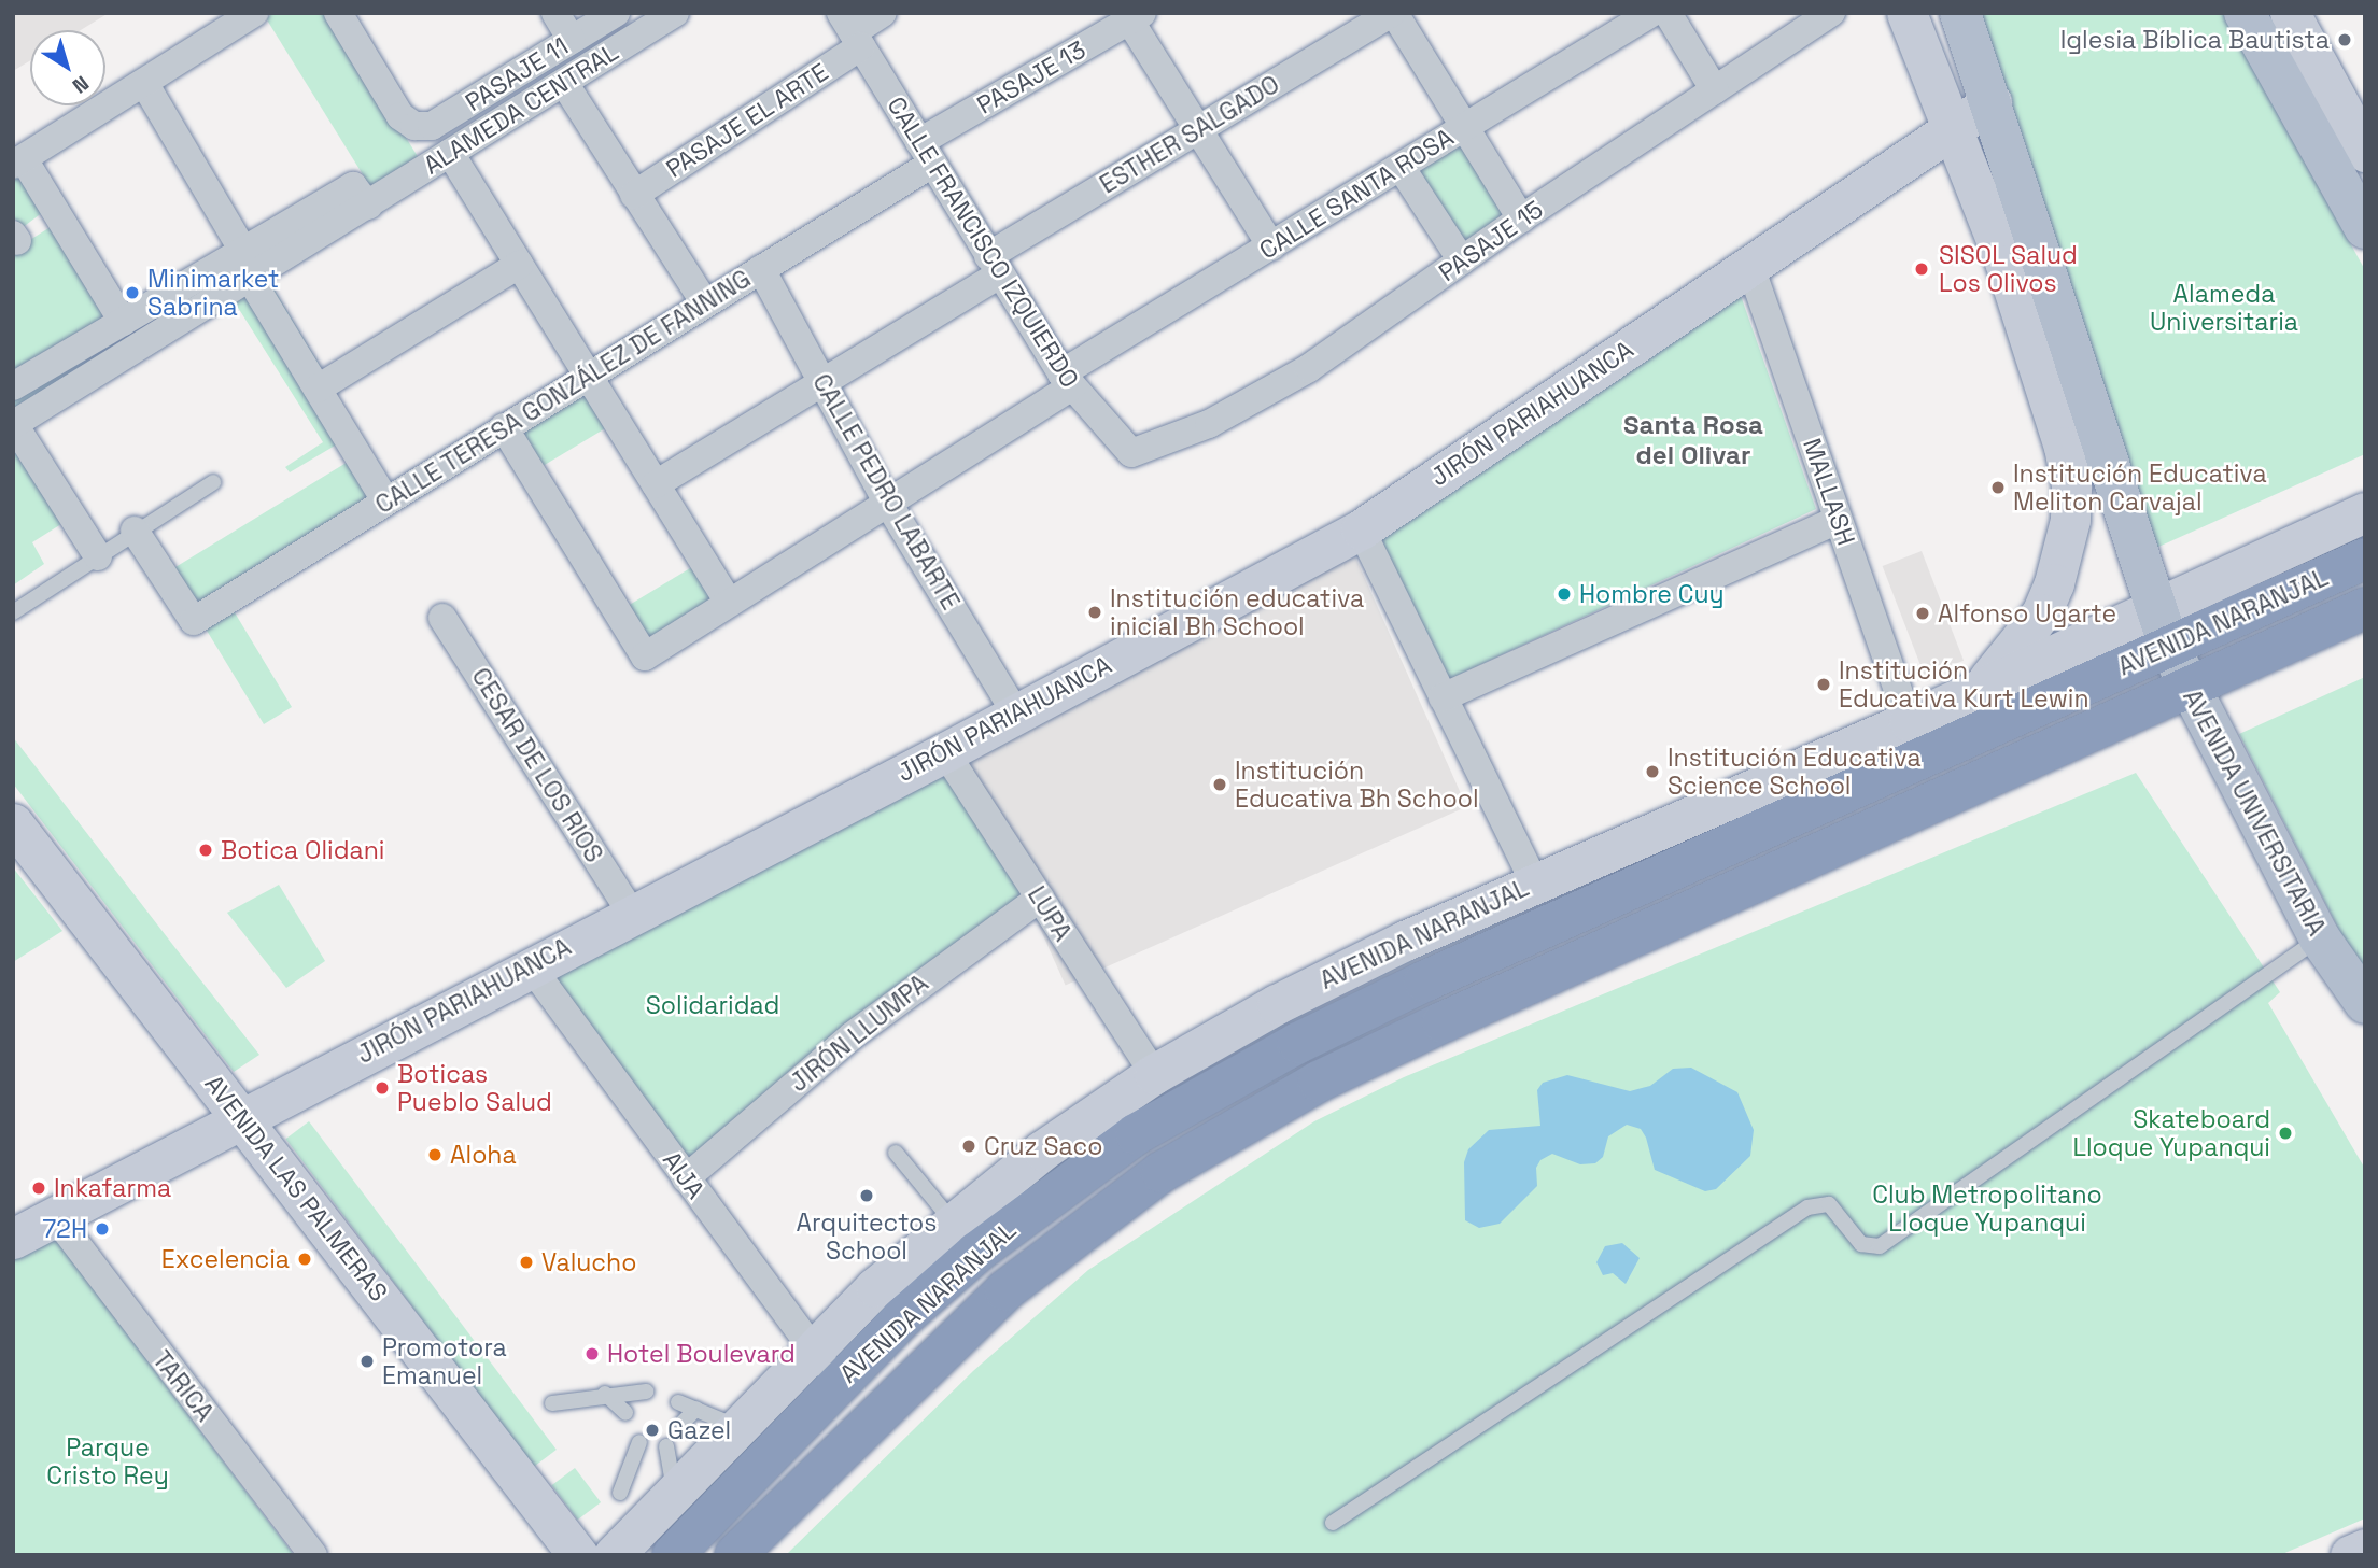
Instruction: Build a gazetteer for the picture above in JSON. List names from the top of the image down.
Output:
{
  "streets": {
    "highway": ["AVENIDA NARANJAL"],
    "main road": ["JIRÓN PARIAHUANCA", "AVENIDA UNIVERSITARIA", "AVENIDA LAS PALMERAS"],
    "street": [
      "PASAJE 11",
      "PASAJE 13",
      "ALAMEDA CENTRAL",
      "PASAJE EL ARTE",
      "ESTHER SALGADO",
      "CALLE SANTA ROSA",
      "PASAJE 15",
      "CALLE FRANCISCO IZQUIERDO",
      "CALLE TERESA GONZÁLEZ DE FANNING",
      "CALLE PEDRO LABARTE",
      "MALLASH",
      "CESAR DE LOS RIOS",
      "LUPA",
      "JIRÓN LLUMPA",
      "AIJA",
      "TARICA"
    ]
  },
  "crossings": [
    ["PASAJE 13", "CALLE FRANCISCO IZQUIERDO"],
    ["PASAJE 13", "CALLE TERESA GONZÁLEZ DE FANNING"],
    ["PASAJE EL ARTE", "CALLE FRANCISCO IZQUIERDO"],
    ["ESTHER SALGADO", "CALLE FRANCISCO IZQUIERDO"],
    ["ESTHER SALGADO", "CALLE PEDRO LABARTE"],
    ["CALLE SANTA ROSA", "CALLE FRANCISCO IZQUIERDO"],
    ["CALLE SANTA ROSA", "CALLE TERESA GONZÁLEZ DE FANNING"],
    ["CALLE SANTA ROSA", "CALLE PEDRO LABARTE"],
    ["PASAJE 15", "CALLE FRANCISCO IZQUIERDO"],
    ["CALLE FRANCISCO IZQUIERDO", "CALLE TERESA GONZÁLEZ DE FANNING"],
    ["CALLE TERESA GONZÁLEZ DE FANNING", "CALLE PEDRO LABARTE"],
    ["JIRÓN PARIAHUANCA", "CALLE PEDRO LABARTE"],
    ["JIRÓN PARIAHUANCA", "MALLASH"],
    ["JIRÓN PARIAHUANCA", "CESAR DE LOS RIOS"],
    ["JIRÓN PARIAHUANCA", "AVENIDA UNIVERSITARIA"],
    ["JIRÓN PARIAHUANCA", "LUPA"],
    ["JIRÓN PARIAHUANCA", "AIJA"],
    ["JIRÓN PARIAHUANCA", "AVENIDA LAS PALMERAS"],
    ["JIRÓN PARIAHUANCA", "TARICA"],
    ["MALLASH", "AVENIDA NARANJAL"],
    ["AVENIDA NARANJAL", "AVENIDA UNIVERSITARIA"],
    ["AVENIDA NARANJAL", "LUPA"],
    ["AVENIDA NARANJAL", "AIJA"],
    ["LUPA", "JIRÓN LLUMPA"],
    ["JIRÓN LLUMPA", "AIJA"]
  ],
  "districts": ["Santa Rosa del Olivar"],
  "parks": [
    "Alameda Universitaria",
    "Solidaridad",
    "Club Metropolitano Lloque Yupanqui",
    "Parque Cristo Rey"
  ],
  "places": [
    "Iglesia Bíblica Bautista",
    "SISOL Salud Los Olivos",
    "Minimarket Sabrina",
    "Institución Educativa Meliton Carvajal",
    "Hombre Cuy",
    "Institución educativa inicial Bh School",
    "Alfonso Ugarte",
    "Institución Educativa Kurt Lewin",
    "Institución Educativa Science School",
    "Institución Educativa Bh School",
    "Botica Olidani",
    "Boticas Pueblo Salud",
    "Skateboard Lloque Yupanqui",
    "Cruz Saco",
    "Aloha",
    "Inkafarma",
    "Arquitectos School",
    "72H",
    "Excelencia",
    "Valucho",
    "Hotel Boulevard",
    "Promotora Emanuel",
    "Gazel"
  ],
  "north": "bottom right"
}
